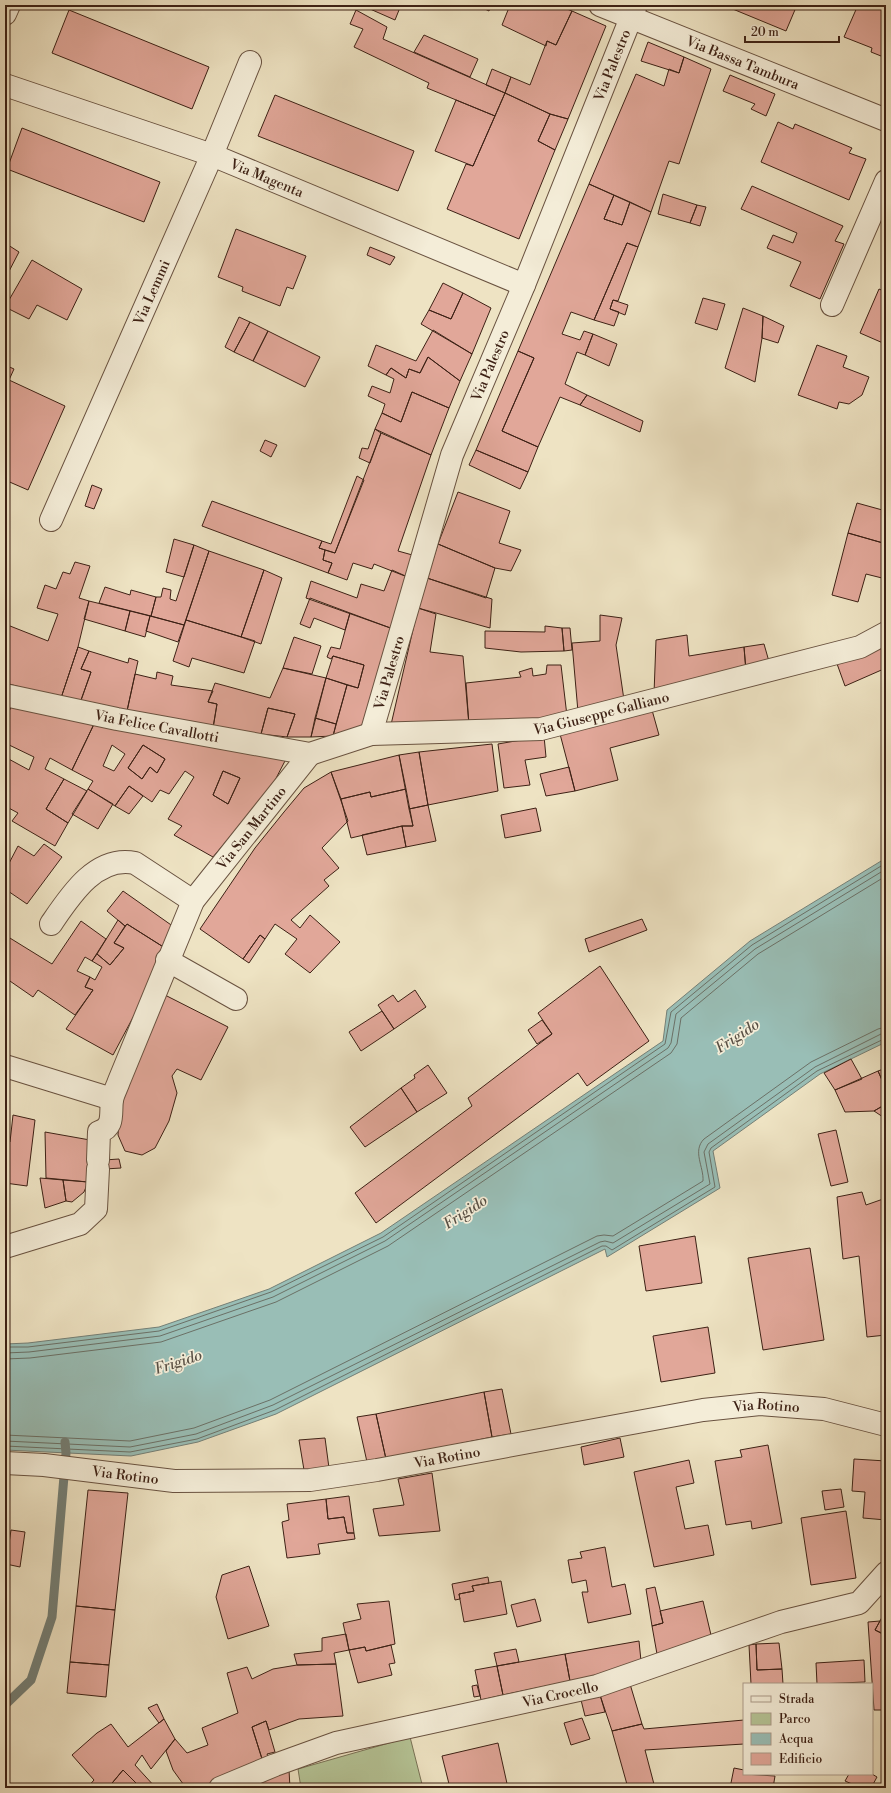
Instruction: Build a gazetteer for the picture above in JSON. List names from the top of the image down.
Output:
{
  "streets": {
    "street": [
      "Via Bassa Tambura",
      "Via Palestro",
      "Via Magenta",
      "Via Lemmi",
      "Via Giuseppe Galliano",
      "Via Felice Cavallotti",
      "Via San Martino",
      "Via Rotino",
      "Via Crocello"
    ]
  },
  "crossings": [
    ["Via Bassa Tambura", "Via Palestro"],
    ["Via Palestro", "Via Magenta"],
    ["Via Palestro", "Via Giuseppe Galliano"],
    ["Via Magenta", "Via Lemmi"],
    ["Via Giuseppe Galliano", "Via Felice Cavallotti"],
    ["Via Giuseppe Galliano", "Via San Martino"],
    ["Via Felice Cavallotti", "Via San Martino"]
  ],
  "water": ["Frigido"],
  "legend": [
    "Strada",
    "Parco",
    "Acqua",
    "Edificio"
  ],
  "scale_bar": "20 m"
}
